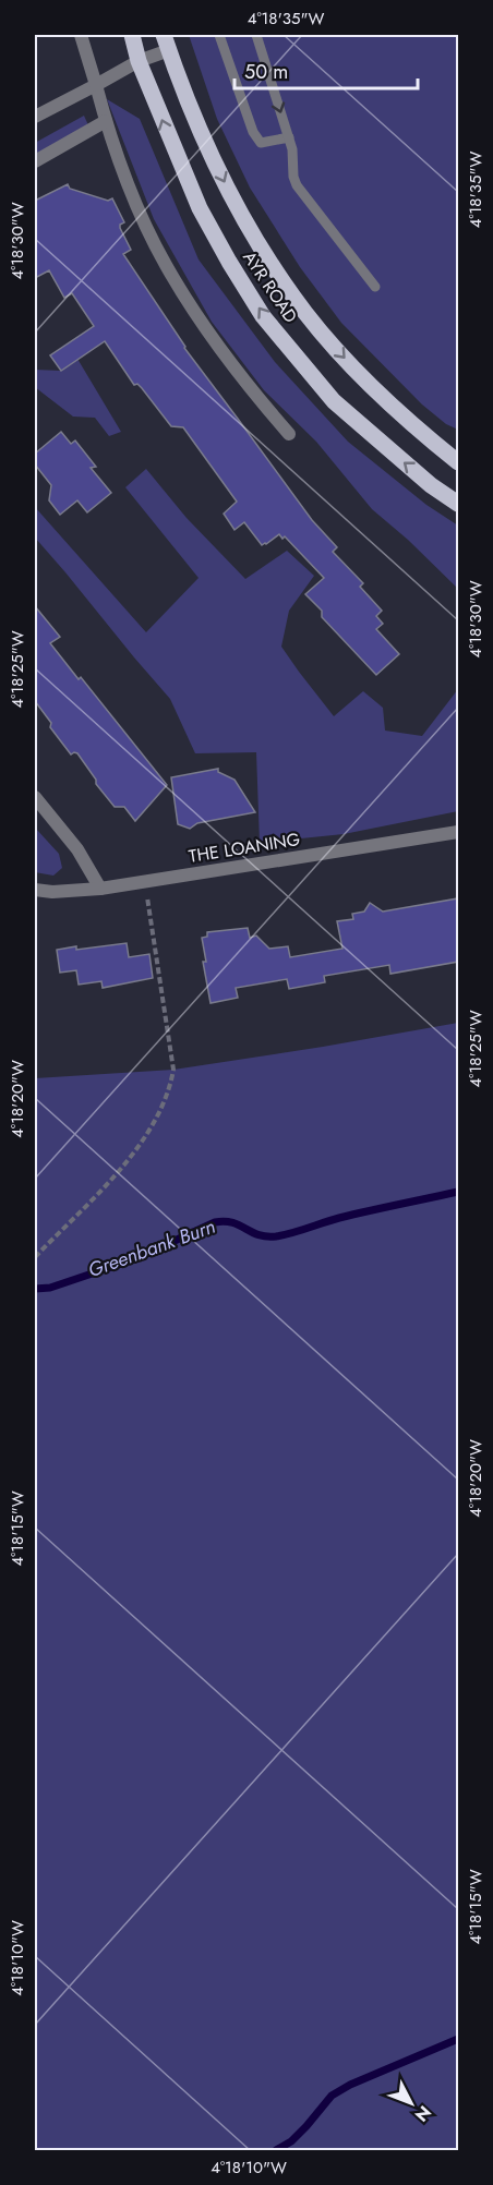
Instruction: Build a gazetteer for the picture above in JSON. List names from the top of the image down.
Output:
{
  "streets": {
    "main road": ["AYR ROAD"],
    "street": ["THE LOANING"]
  },
  "water": ["Greenbank Burn"],
  "scale_bar": "50 m",
  "north": "bottom right",
  "coordinates": [
    "4°18'35\"W",
    "4°18'30\"W",
    "4°18'25\"W",
    "4°18'20\"W",
    "4°18'15\"W",
    "4°18'10\"W"
  ]
}
